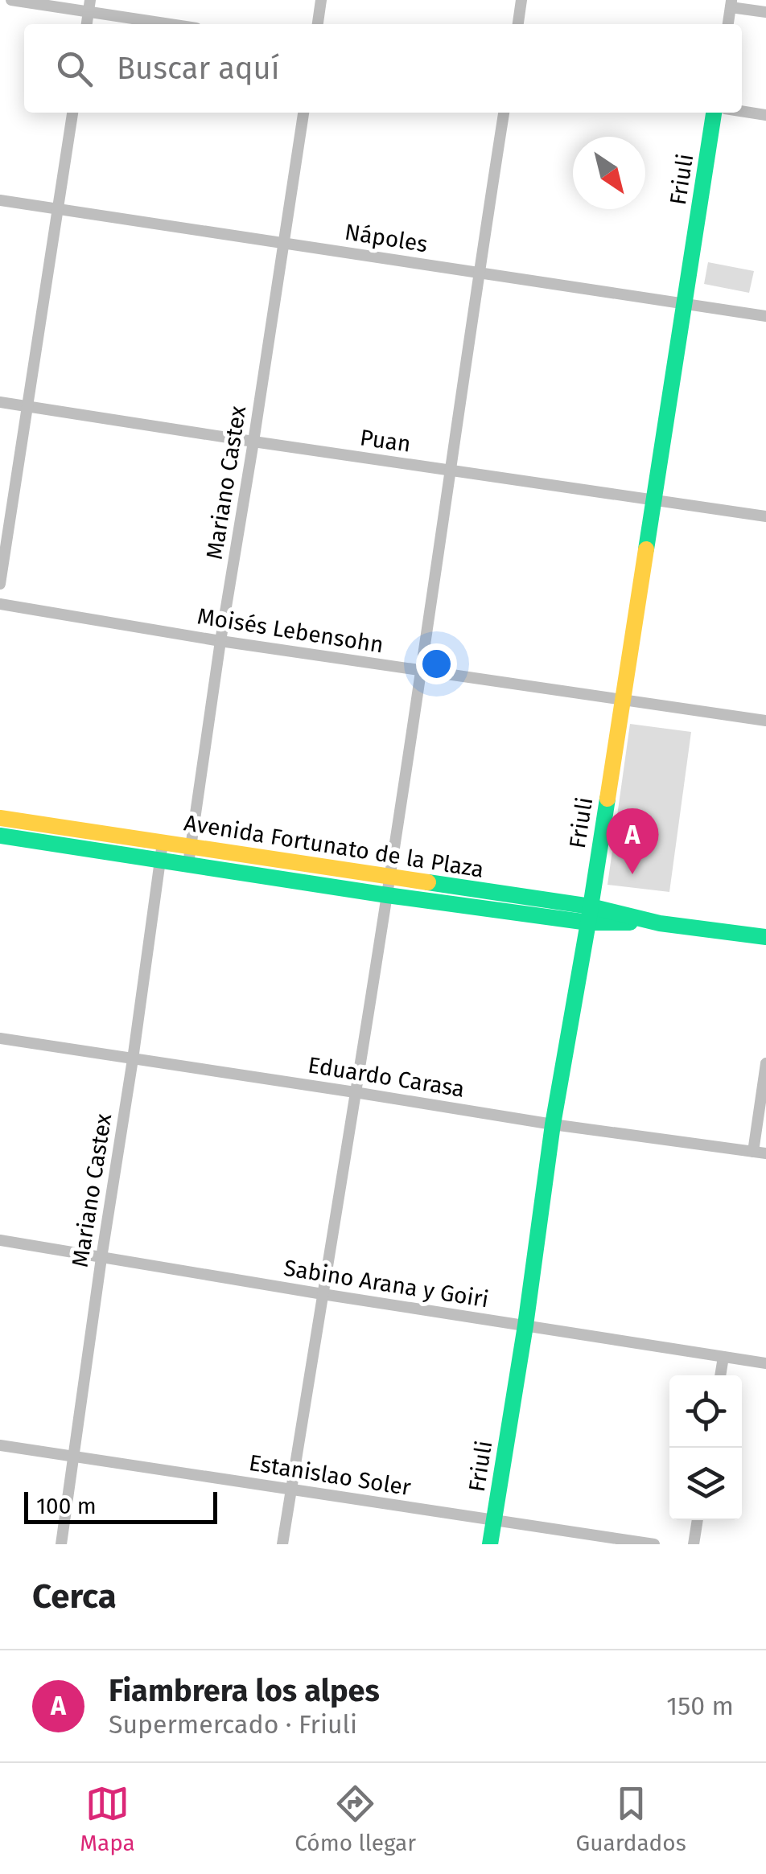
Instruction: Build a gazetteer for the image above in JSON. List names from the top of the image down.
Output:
{
  "streets": {
    "street": [
      "Friuli",
      "Nápoles",
      "Puan",
      "Mariano Castex",
      "Moisés Lebensohn",
      "Avenida Fortunato de la Plaza",
      "Eduardo Carasa",
      "Sabino Arana y Goiri",
      "Estanislao Soler"
    ]
  },
  "crossings": [
    ["Friuli", "Nápoles"],
    ["Friuli", "Puan"],
    ["Friuli", "Moisés Lebensohn"],
    ["Friuli", "Avenida Fortunato de la Plaza"],
    ["Friuli", "Eduardo Carasa"],
    ["Friuli", "Sabino Arana y Goiri"],
    ["Friuli", "Estanislao Soler"],
    ["Nápoles", "Mariano Castex"],
    ["Puan", "Mariano Castex"],
    ["Mariano Castex", "Moisés Lebensohn"],
    ["Mariano Castex", "Avenida Fortunato de la Plaza"],
    ["Mariano Castex", "Eduardo Carasa"],
    ["Mariano Castex", "Sabino Arana y Goiri"],
    ["Mariano Castex", "Estanislao Soler"]
  ],
  "scale_bar": "100 m",
  "north": "bottom right",
  "page": {
    "search": "Buscar aquí",
    "pins": "A",
    "scale": "100 m",
    "heading": "Cerca",
    "list": [
      {
        "mark": "A",
        "name": "Fiambrera los alpes",
        "note": "Supermercado · Friuli",
        "value": "150 m"
      }
    ],
    "nav": ["Mapa", "Cómo llegar", "Guardados"]
  }
}
